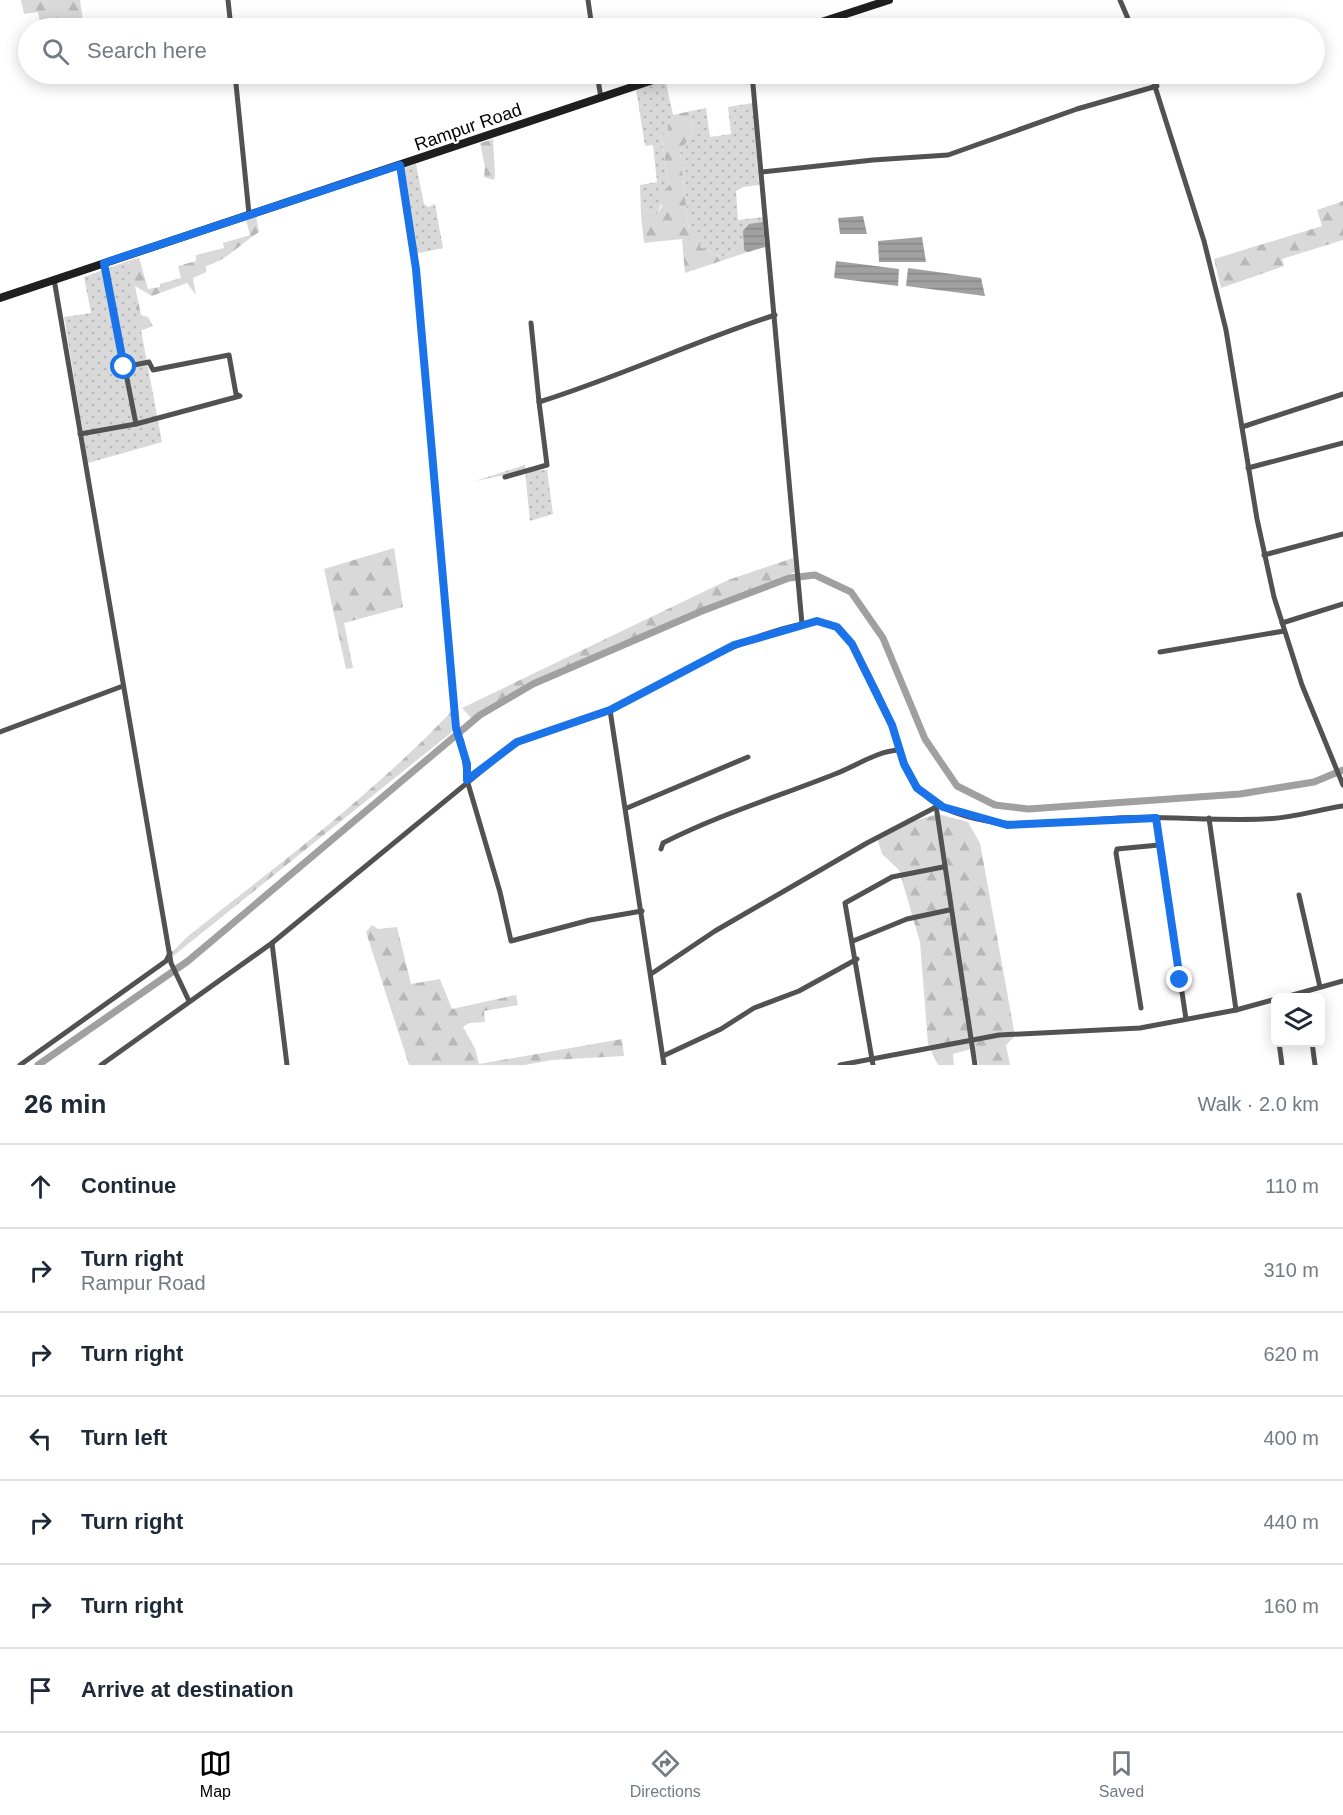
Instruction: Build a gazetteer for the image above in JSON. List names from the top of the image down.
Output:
{
  "streets": {
    "main road": ["Rampur Road"]
  },
  "page": {
    "search": "Search here",
    "heading": ["26 min", "Walk · 2.0 km"],
    "list": [
      ["Continue", "110 m"],
      ["Turn right", "Rampur Road", "310 m"],
      ["Turn right", "620 m"],
      ["Turn left", "400 m"],
      ["Turn right", "440 m"],
      ["Turn right", "160 m"],
      "Arrive at destination"
    ],
    "nav": ["Map", "Directions", "Saved"]
  }
}
